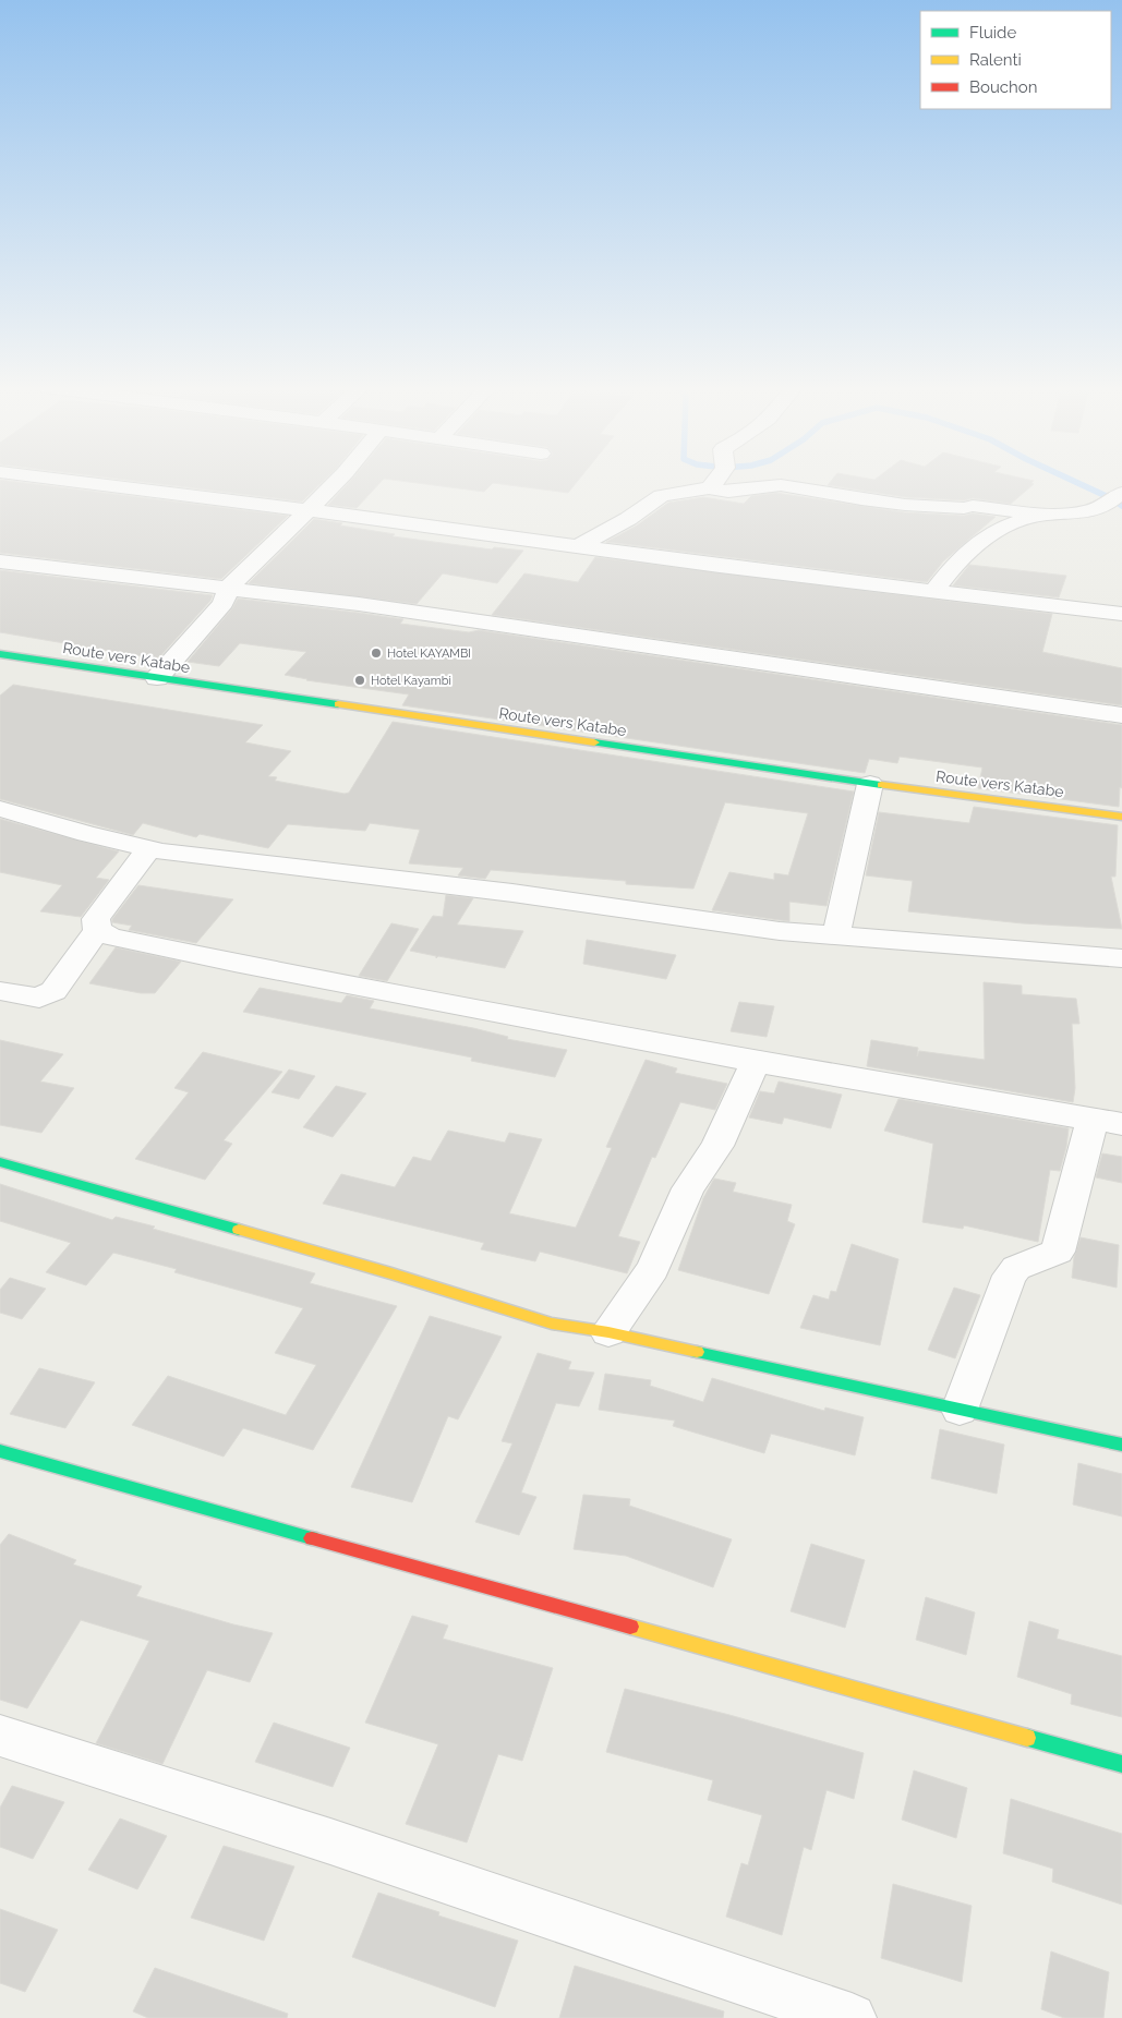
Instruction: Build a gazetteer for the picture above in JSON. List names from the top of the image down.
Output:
{
  "streets": {
    "street": ["Route vers Katabe"]
  },
  "places": ["Hotel KAYAMBI", "Hotel Kayambi"],
  "legend": ["Fluide", "Ralenti", "Bouchon"]
}
